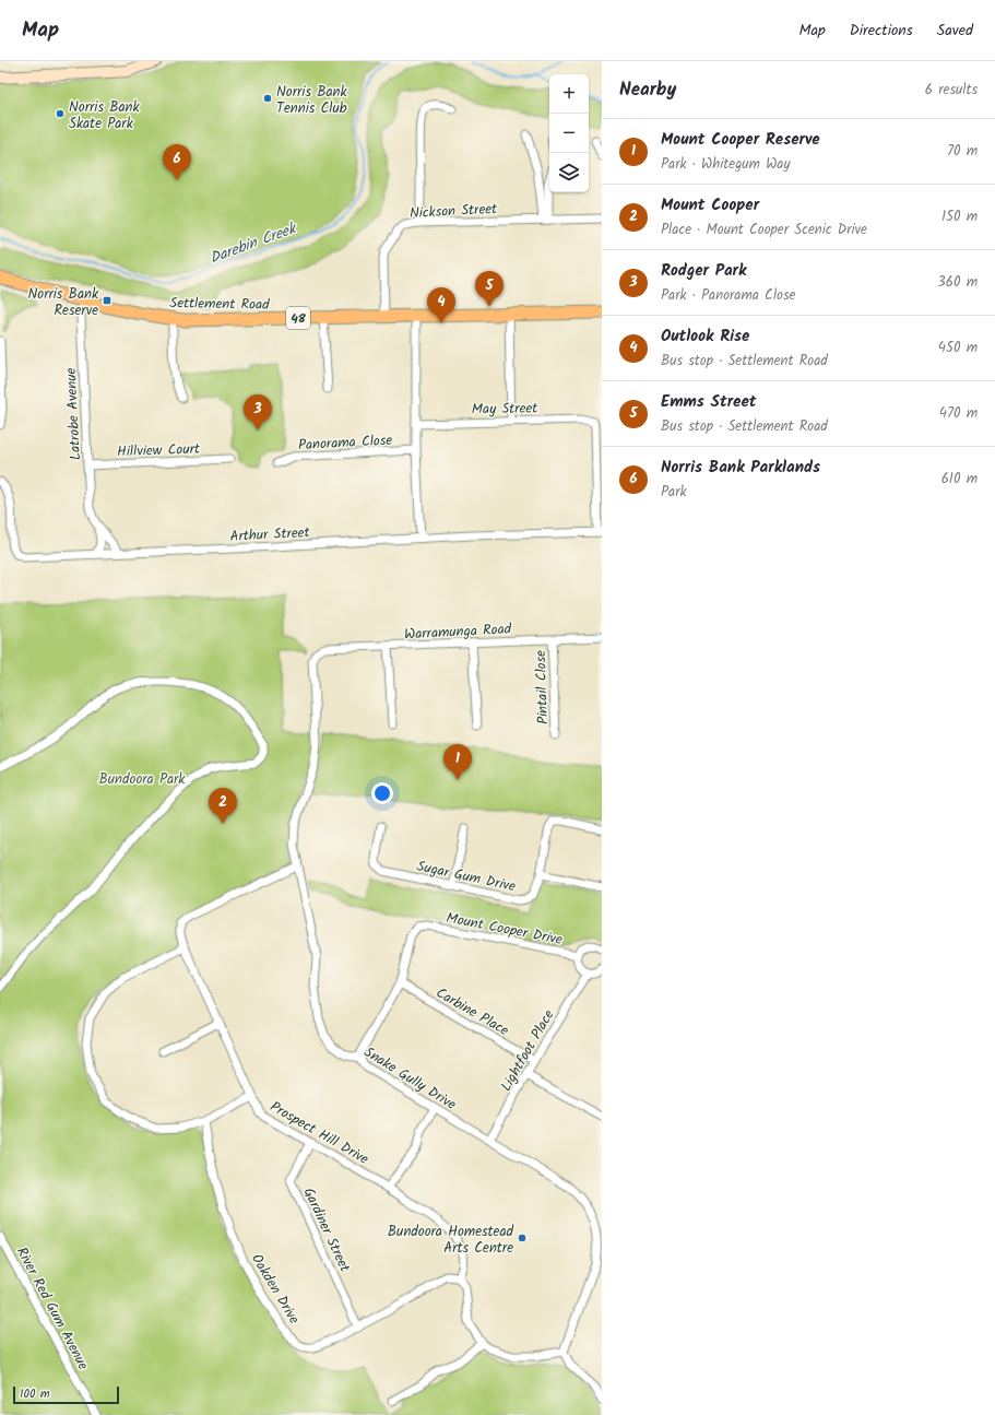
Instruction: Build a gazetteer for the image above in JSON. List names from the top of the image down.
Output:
{
  "streets": {
    "main road": ["Settlement Road", "48"],
    "street": [
      "Nickson Street",
      "May Street",
      "Latrobe Avenue",
      "Panorama Close",
      "Hillview Court",
      "Arthur Street",
      "Warramunga Road",
      "Pintail Close",
      "Sugar Gum Drive",
      "Mount Cooper Drive",
      "Carbine Place",
      "Lightfoot Place",
      "Snake Gully Drive",
      "Prospect Hill Drive",
      "Gardiner Street",
      "Oakden Drive",
      "River Red Gum Avenue"
    ]
  },
  "crossings": [
    ["Nickson Street", "Settlement Road"],
    ["Settlement Road", "Latrobe Avenue"],
    ["Latrobe Avenue", "Hillview Court"],
    ["Latrobe Avenue", "Arthur Street"],
    ["Warramunga Road", "Pintail Close"],
    ["Warramunga Road", "Snake Gully Drive"],
    ["Mount Cooper Drive", "Carbine Place"],
    ["Carbine Place", "Lightfoot Place"],
    ["Lightfoot Place", "Snake Gully Drive"],
    ["Snake Gully Drive", "Prospect Hill Drive"],
    ["Prospect Hill Drive", "Gardiner Street"],
    ["Prospect Hill Drive", "Oakden Drive"],
    ["Gardiner Street", "Oakden Drive"]
  ],
  "water": ["Darebin Creek"],
  "parks": ["Bundoora Park"],
  "places": {
    "other": ["Norris Bank Tennis Club", "Norris Bank Skate Park", "Bundoora Homestead Arts Centre"],
    "transit": ["Norris Bank Reserve"]
  },
  "scale_bar": "100 m",
  "page": {
    "header": "Map",
    "nav": ["Map", "Directions", "Saved"],
    "heading": ["Nearby", "6 results"],
    "map_buttons": ["+", "−"],
    "list": [
      {
        "mark": "1",
        "name": "Mount Cooper Reserve",
        "note": "Park · Whitegum Way",
        "value": "70 m"
      },
      {
        "mark": "2",
        "name": "Mount Cooper",
        "note": "Place · Mount Cooper Scenic Drive",
        "value": "150 m"
      },
      {
        "mark": "3",
        "name": "Rodger Park",
        "note": "Park · Panorama Close",
        "value": "360 m"
      },
      {
        "mark": "4",
        "name": "Outlook Rise",
        "note": "Bus stop · Settlement Road",
        "value": "450 m"
      },
      {
        "mark": "5",
        "name": "Emms Street",
        "note": "Bus stop · Settlement Road",
        "value": "470 m"
      },
      {
        "mark": "6",
        "name": "Norris Bank Parklands",
        "note": "Park",
        "value": "610 m"
      }
    ],
    "pins": [
      "6",
      "5",
      "4",
      "3",
      "1",
      "2"
    ],
    "scale": "100 m"
  }
}
